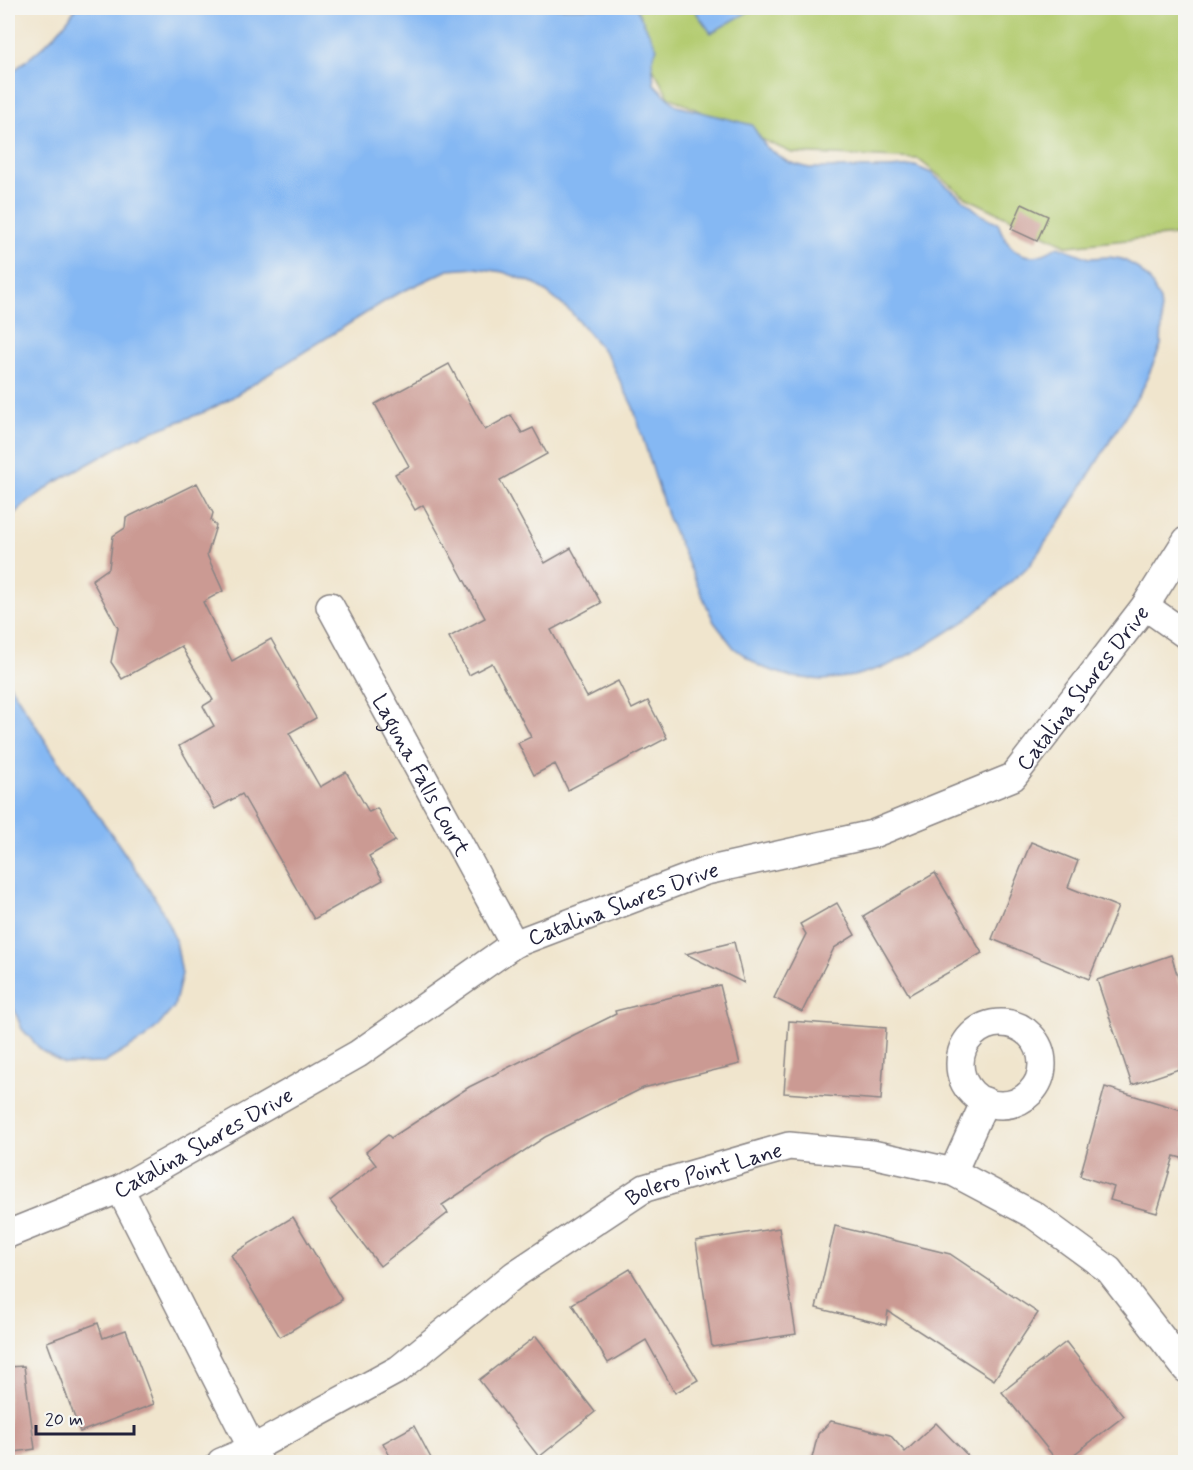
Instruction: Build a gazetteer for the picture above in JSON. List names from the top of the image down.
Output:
{
  "streets": {
    "street": ["Catalina Shores Drive", "Laguna Falls Court", "Bolero Point Lane"]
  },
  "crossings": [
    ["Catalina Shores Drive", "Laguna Falls Court"]
  ],
  "scale_bar": "20 m"
}
